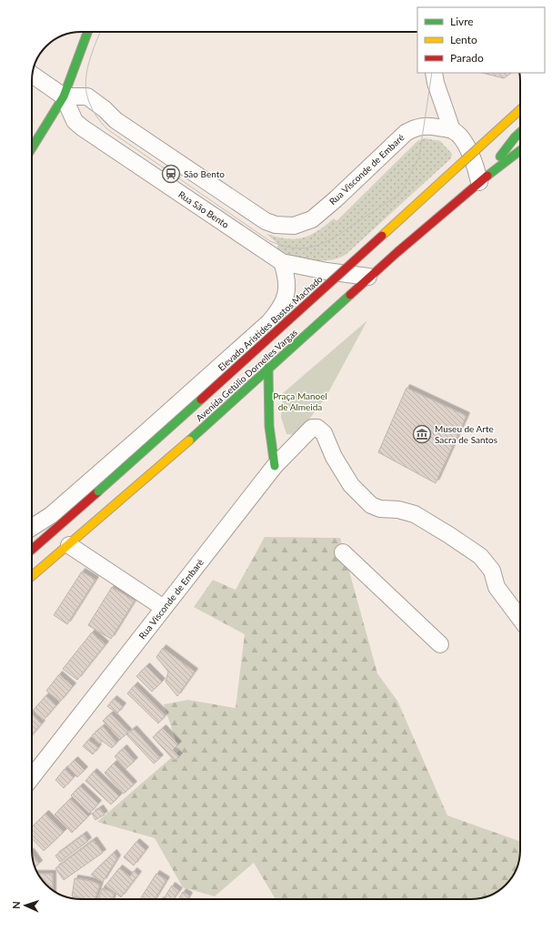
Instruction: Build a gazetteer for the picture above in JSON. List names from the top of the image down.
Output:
{
  "streets": {
    "main road": ["Elevado Aristides Bastos Machado", "Avenida Getúlio Dornelles Vargas"],
    "street": ["Rua Visconde de Embaré", "Rua São Bento"]
  },
  "crossings": [
    ["Rua Visconde de Embaré", "Rua São Bento"],
    ["Rua São Bento", "Avenida Getúlio Dornelles Vargas"]
  ],
  "parks": ["Praça Manoel de Almeida"],
  "places": {
    "station": ["São Bento"],
    "museum": ["Museu de Arte Sacra de Santos"]
  },
  "legend": ["Livre", "Lento", "Parado"],
  "north": "left"
}
